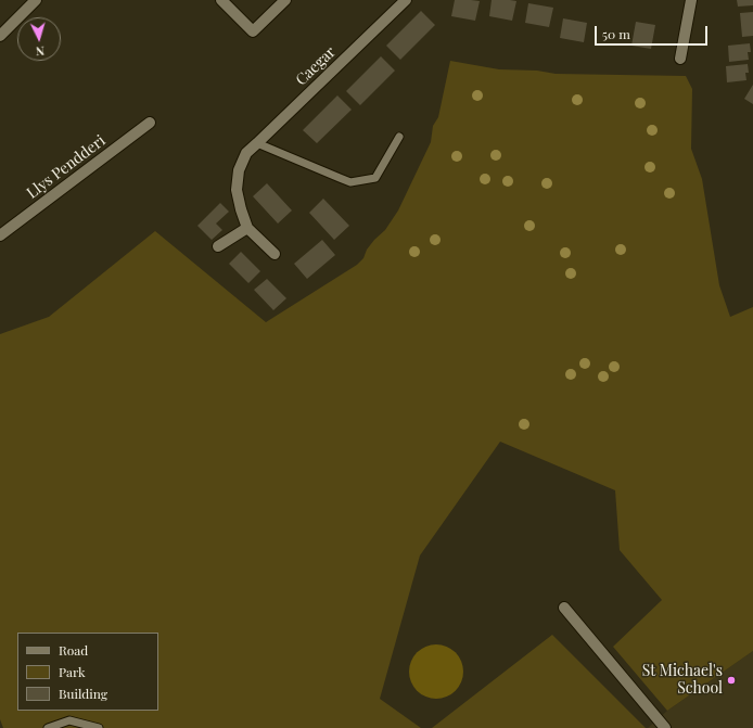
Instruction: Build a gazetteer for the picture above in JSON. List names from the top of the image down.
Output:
{
  "streets": {
    "street": ["Caegar", "Llys Pendderi"]
  },
  "places": ["St Michael's School"],
  "legend": ["Road", "Park", "Building"],
  "scale_bar": "50 m",
  "north": "bottom"
}
